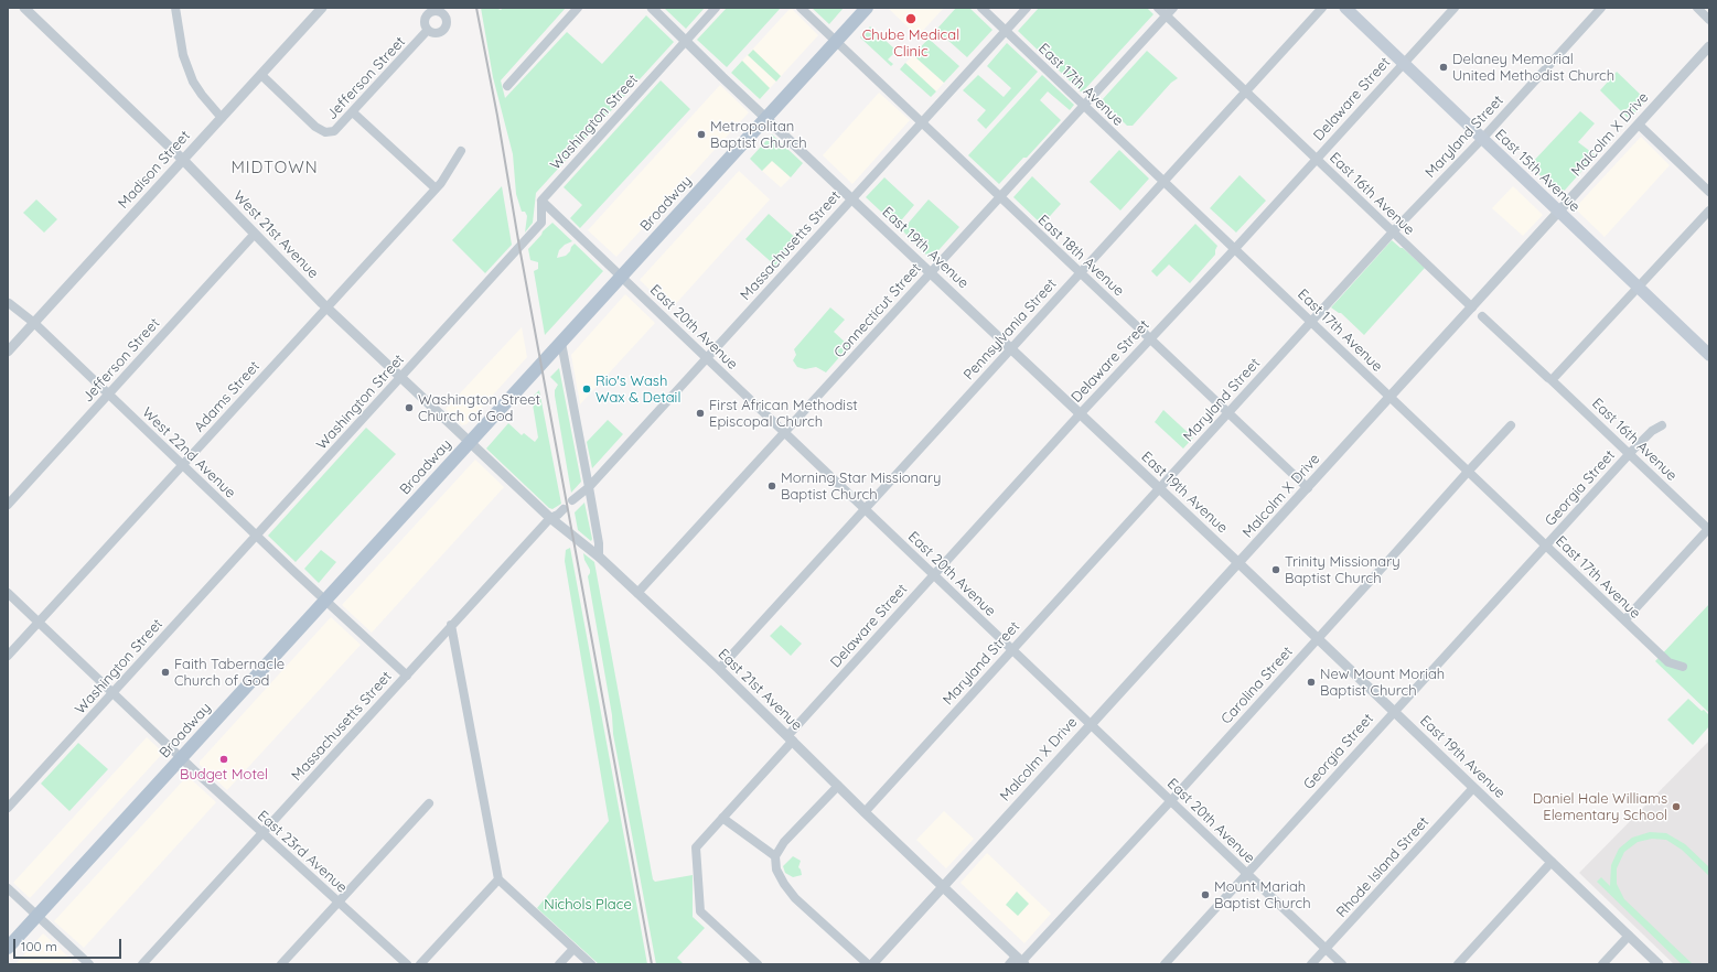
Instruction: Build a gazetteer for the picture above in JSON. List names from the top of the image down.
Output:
{
  "streets": {
    "main road": ["East 15th Avenue", "Broadway"],
    "street": [
      "Jefferson Street",
      "East 17th Avenue",
      "Delaware Street",
      "Washington Street",
      "Malcolm X Drive",
      "Maryland Street",
      "Madison Street",
      "East 16th Avenue",
      "West 21st Avenue",
      "Massachusetts Street",
      "East 19th Avenue",
      "East 18th Avenue",
      "Connecticut Street",
      "East 20th Avenue",
      "Pennsylvania Street",
      "Adams Street",
      "West 22nd Avenue",
      "Georgia Street",
      "Carolina Street",
      "East 21st Avenue",
      "East 23rd Avenue",
      "Rhode Island Street"
    ]
  },
  "crossings": [
    ["Jefferson Street", "Madison Street"],
    ["Jefferson Street", "West 21st Avenue"],
    ["Jefferson Street", "West 22nd Avenue"],
    ["East 17th Avenue", "Delaware Street"],
    ["East 17th Avenue", "Malcolm X Drive"],
    ["East 17th Avenue", "Maryland Street"],
    ["East 17th Avenue", "Massachusetts Street"],
    ["East 17th Avenue", "Connecticut Street"],
    ["East 17th Avenue", "Pennsylvania Street"],
    ["East 17th Avenue", "Georgia Street"],
    ["East 17th Avenue", "Carolina Street"],
    ["Delaware Street", "East 15th Avenue"],
    ["Delaware Street", "East 16th Avenue"],
    ["Delaware Street", "East 19th Avenue"],
    ["Delaware Street", "East 18th Avenue"],
    ["Delaware Street", "East 20th Avenue"],
    ["Delaware Street", "East 21st Avenue"],
    ["Washington Street", "West 21st Avenue"],
    ["Washington Street", "East 19th Avenue"],
    ["Washington Street", "East 20th Avenue"],
    ["Washington Street", "West 22nd Avenue"],
    ["Washington Street", "East 23rd Avenue"],
    ["Malcolm X Drive", "East 15th Avenue"],
    ["Malcolm X Drive", "East 16th Avenue"],
    ["Malcolm X Drive", "East 19th Avenue"],
    ["Malcolm X Drive", "East 18th Avenue"],
    ["Malcolm X Drive", "East 20th Avenue"],
    ["Malcolm X Drive", "East 21st Avenue"],
    ["Maryland Street", "East 15th Avenue"],
    ["Maryland Street", "East 16th Avenue"],
    ["Maryland Street", "East 19th Avenue"],
    ["Maryland Street", "East 18th Avenue"],
    ["Maryland Street", "East 20th Avenue"],
    ["Maryland Street", "East 21st Avenue"],
    ["Madison Street", "West 21st Avenue"],
    ["Madison Street", "West 22nd Avenue"],
    ["East 16th Avenue", "Connecticut Street"],
    ["East 16th Avenue", "Pennsylvania Street"],
    ["East 16th Avenue", "Georgia Street"],
    ["Broadway", "West 21st Avenue"],
    ["Broadway", "East 19th Avenue"],
    ["Broadway", "East 18th Avenue"],
    ["Broadway", "East 20th Avenue"],
    ["Broadway", "West 22nd Avenue"],
    ["Broadway", "East 21st Avenue"],
    ["Broadway", "East 23rd Avenue"],
    ["West 21st Avenue", "Adams Street"],
    ["West 21st Avenue", "East 21st Avenue"],
    ["Massachusetts Street", "East 19th Avenue"],
    ["Massachusetts Street", "East 18th Avenue"],
    ["Massachusetts Street", "East 20th Avenue"],
    ["Massachusetts Street", "West 22nd Avenue"],
    ["Massachusetts Street", "East 21st Avenue"],
    ["Massachusetts Street", "East 23rd Avenue"],
    ["East 19th Avenue", "Connecticut Street"],
    ["East 19th Avenue", "Pennsylvania Street"],
    ["East 19th Avenue", "Georgia Street"],
    ["East 19th Avenue", "Carolina Street"],
    ["East 19th Avenue", "Rhode Island Street"],
    ["East 18th Avenue", "Connecticut Street"],
    ["East 18th Avenue", "Pennsylvania Street"],
    ["Connecticut Street", "East 20th Avenue"],
    ["Connecticut Street", "East 21st Avenue"],
    ["East 20th Avenue", "Pennsylvania Street"],
    ["East 20th Avenue", "Georgia Street"],
    ["East 20th Avenue", "Carolina Street"],
    ["East 20th Avenue", "Rhode Island Street"],
    ["Pennsylvania Street", "East 21st Avenue"],
    ["Adams Street", "West 22nd Avenue"],
    ["Adams Street", "East 23rd Avenue"],
    ["Carolina Street", "East 21st Avenue"]
  ],
  "districts": ["MIDTOWN"],
  "parks": ["Nichols Place"],
  "places": [
    "Chube Medical Clinic",
    "Delaney Memorial United Methodist Church",
    "Metropolitan Baptist Church",
    "Rio's Wash Wax & Detail",
    "Washington Street Church of God",
    "First African Methodist Episcopal Church",
    "Morning Star Missionary Baptist Church",
    "Trinity Missionary Baptist Church",
    "Faith Tabernacle Church of God",
    "New Mount Moriah Baptist Church",
    "Budget Motel",
    "Daniel Hale Williams Elementary School",
    "Mount Mariah Baptist Church"
  ],
  "scale_bar": "100 m"
}
